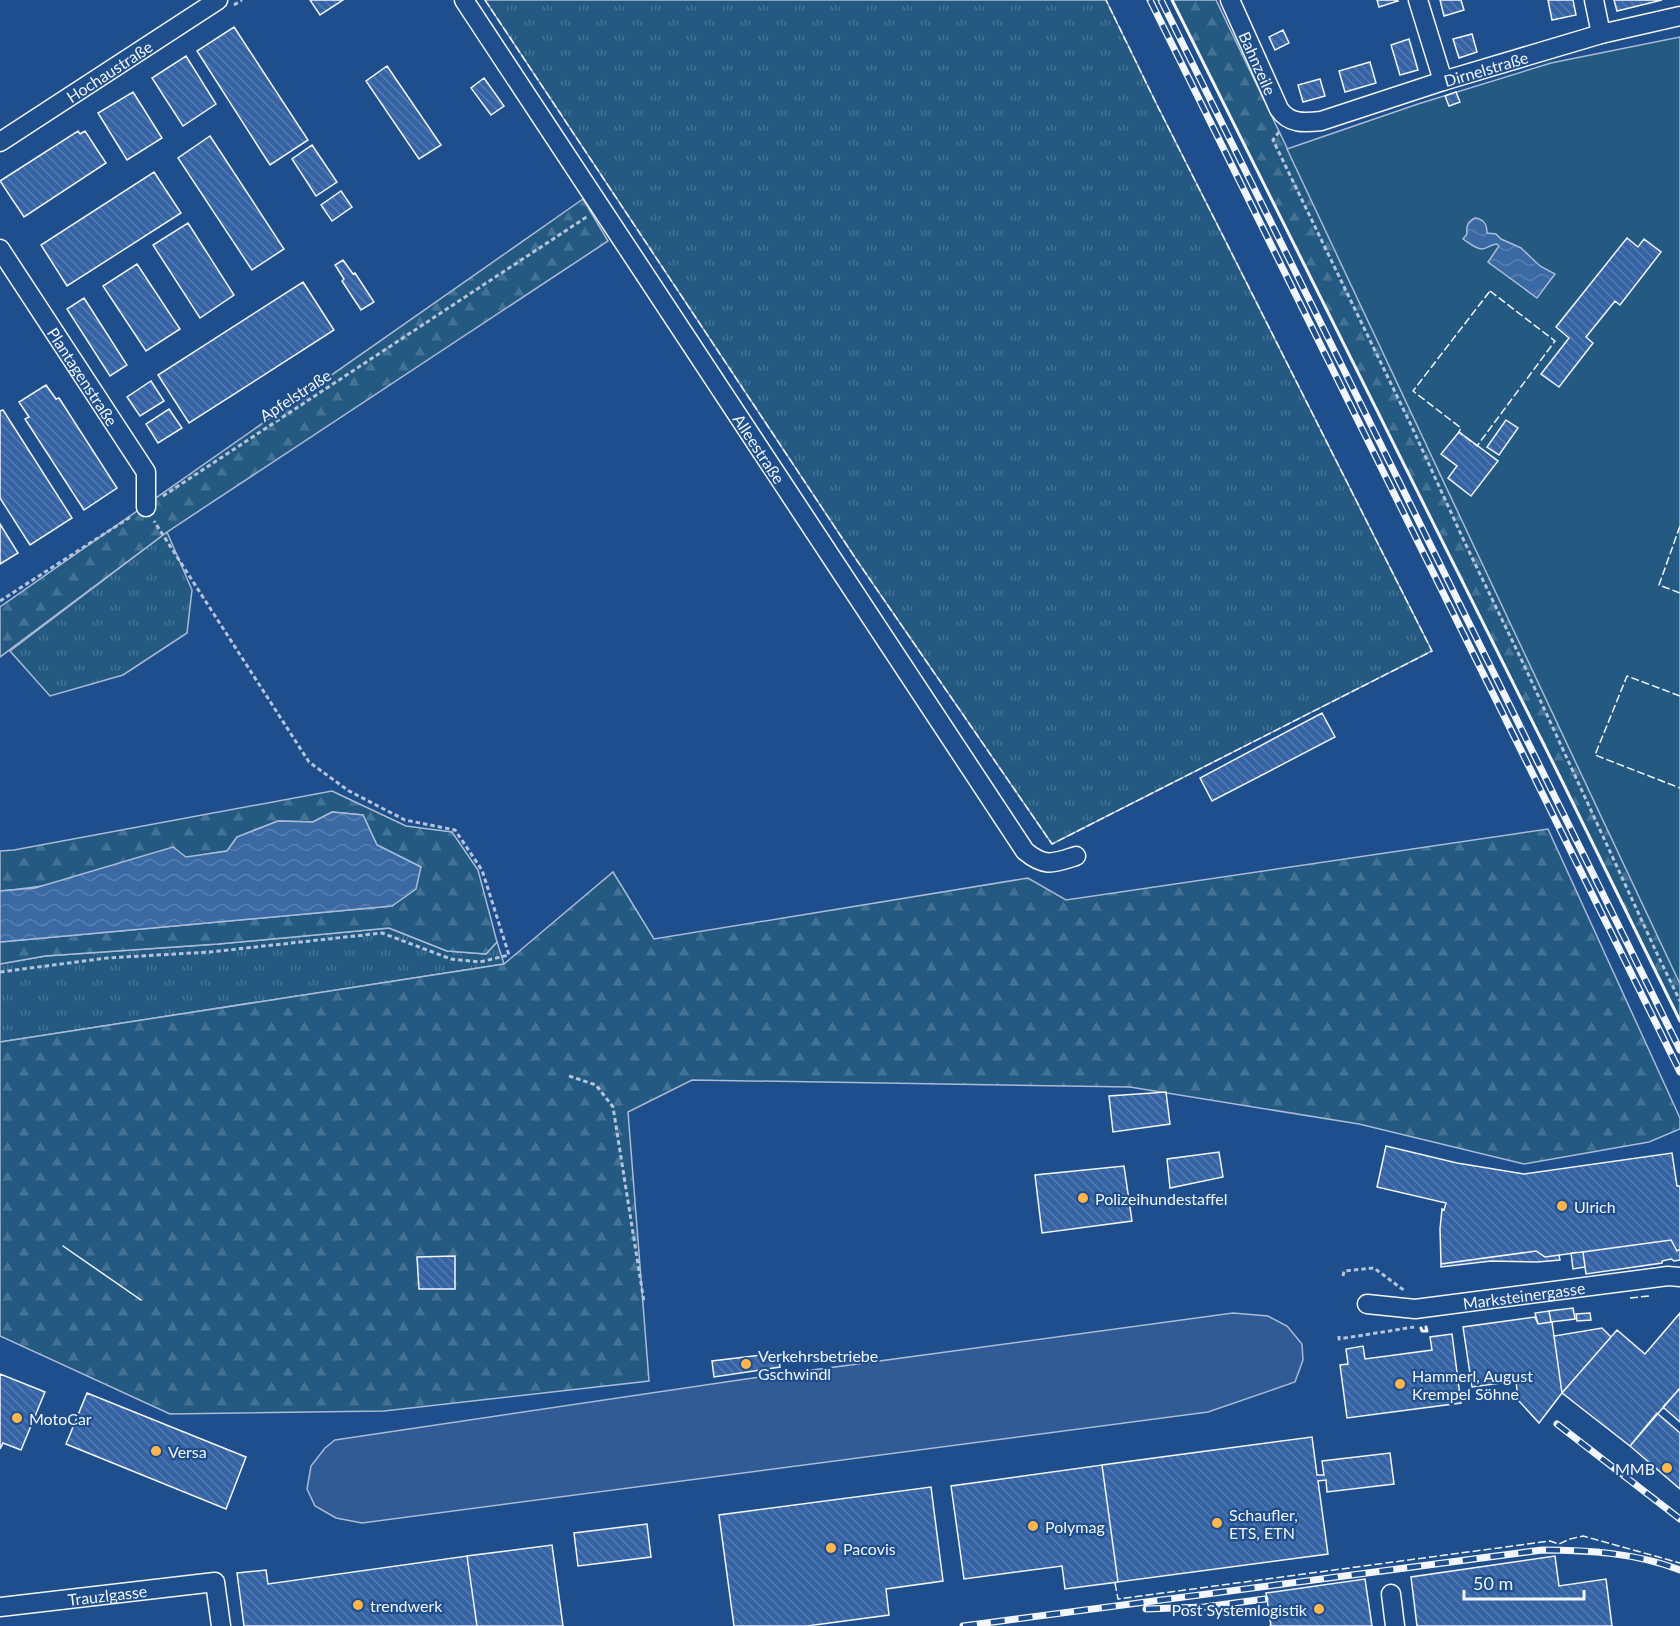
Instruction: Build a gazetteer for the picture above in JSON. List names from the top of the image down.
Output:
{
  "streets": {
    "street": [
      "Bahnzeile",
      "Dirnelstraße",
      "Hochaustraße",
      "Plantagenstraße",
      "Alleestraße",
      "Marksteinergasse",
      "Trauzlgasse"
    ],
    "path": ["Apfelstraße"]
  },
  "crossings": [
    ["Bahnzeile", "Dirnelstraße"],
    ["Plantagenstraße", "Apfelstraße"],
    ["Apfelstraße", "Alleestraße"]
  ],
  "places": [
    "Polizeihundestaffel",
    "Ulrich",
    "Verkehrsbetriebe Gschwindl",
    "Hammerl, August Krempel Söhne",
    "MotoCar",
    "Versa",
    "MMB",
    "Schaufler, ETS, ETN",
    "Polymag",
    "Pacovis",
    "trendwerk",
    "Post Systemlogistik"
  ],
  "scale_bar": "50 m"
}
